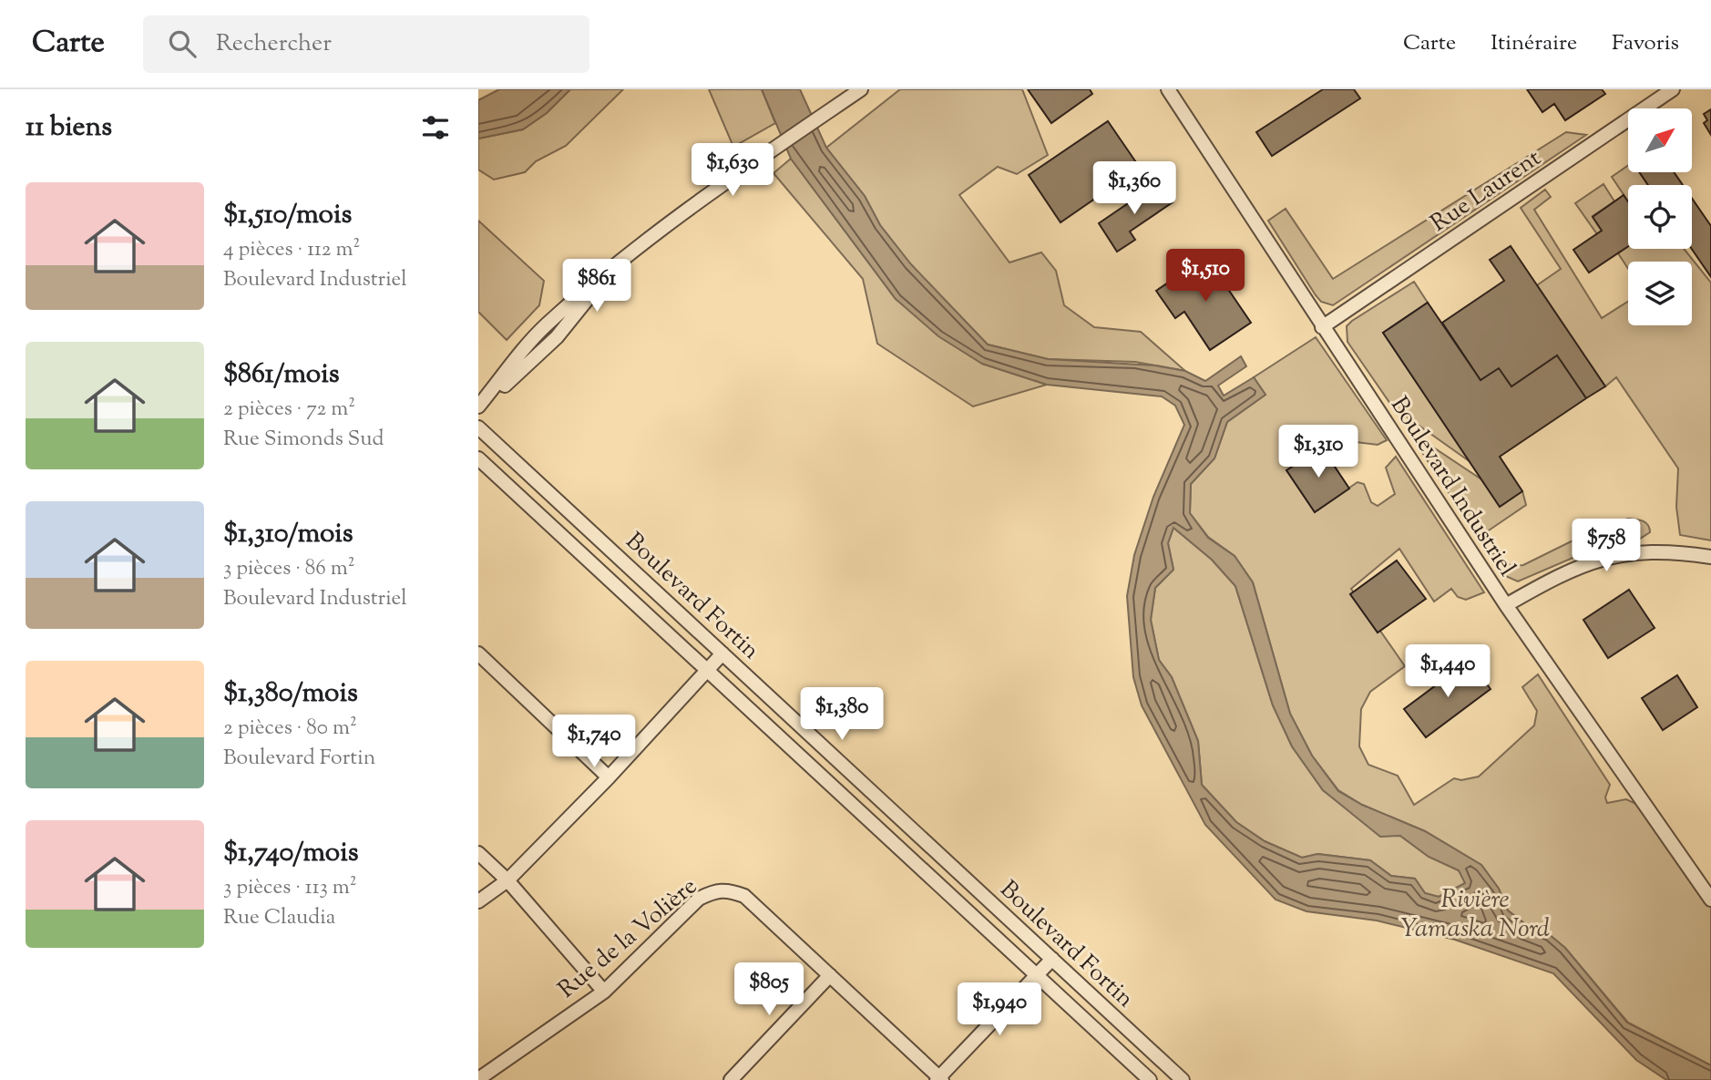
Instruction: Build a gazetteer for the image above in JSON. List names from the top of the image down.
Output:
{
  "streets": {
    "street": [
      "Rue Laurent",
      "Boulevard Industriel",
      "Boulevard Fortin",
      "Rue de la Volière"
    ]
  },
  "crossings": [
    ["Rue Laurent", "Boulevard Industriel"]
  ],
  "water": ["Rivière Yamaska Nord"],
  "north": "top right",
  "page": {
    "header": "Carte",
    "search": "Rechercher",
    "nav": ["Carte", "Itinéraire", "Favoris"],
    "heading": "11 biens",
    "price": [
      "$1,630",
      "$1,360",
      "$1,510",
      "$861",
      "$1,310",
      "$758",
      "$1,440",
      "$1,380",
      "$1,740",
      "$805",
      "$1,940"
    ],
    "list": [
      {
        "name": "$1,510/mois",
        "note": "4 pièces · 112 m² · Boulevard Industriel"
      },
      {
        "name": "$861/mois",
        "note": "2 pièces · 72 m² · Rue Simonds Sud"
      },
      {
        "name": "$1,310/mois",
        "note": "3 pièces · 86 m² · Boulevard Industriel"
      },
      {
        "name": "$1,380/mois",
        "note": "2 pièces · 80 m² · Boulevard Fortin"
      },
      {
        "name": "$1,740/mois",
        "note": "3 pièces · 113 m² · Rue Claudia"
      }
    ]
  }
}
